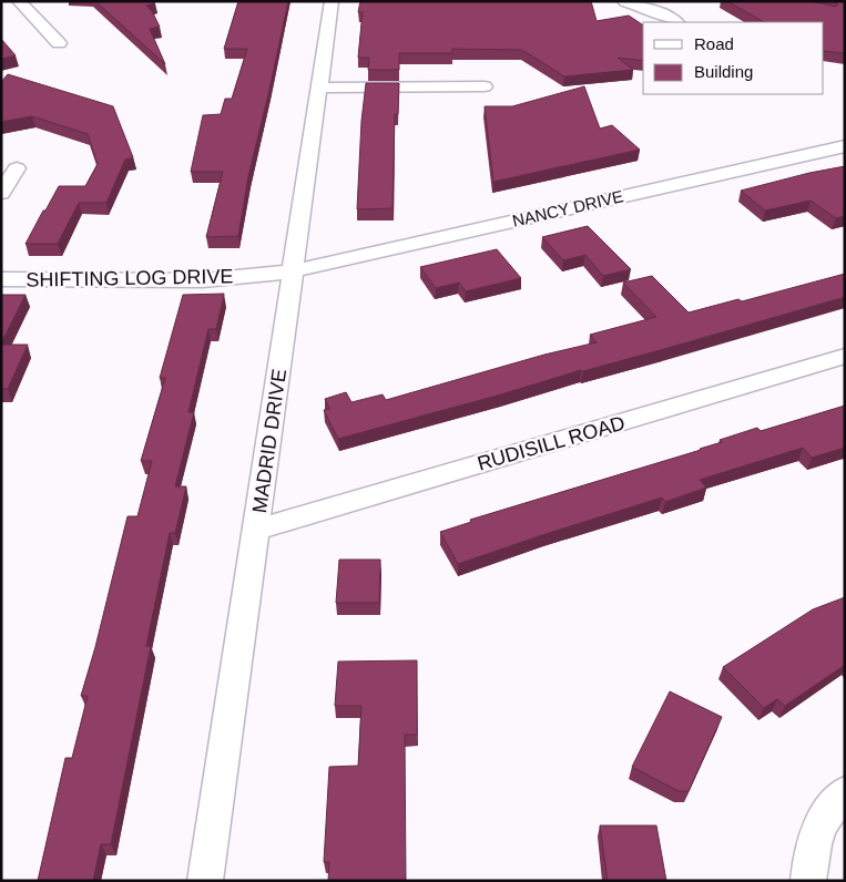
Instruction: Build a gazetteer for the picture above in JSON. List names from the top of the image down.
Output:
{
  "streets": {
    "street": [
      "NANCY DRIVE",
      "SHIFTING LOG DRIVE",
      "MADRID DRIVE",
      "RUDISILL ROAD"
    ]
  },
  "crossings": [
    ["NANCY DRIVE", "SHIFTING LOG DRIVE"],
    ["NANCY DRIVE", "MADRID DRIVE"],
    ["SHIFTING LOG DRIVE", "MADRID DRIVE"],
    ["MADRID DRIVE", "RUDISILL ROAD"]
  ],
  "legend": ["Road", "Building"]
}
